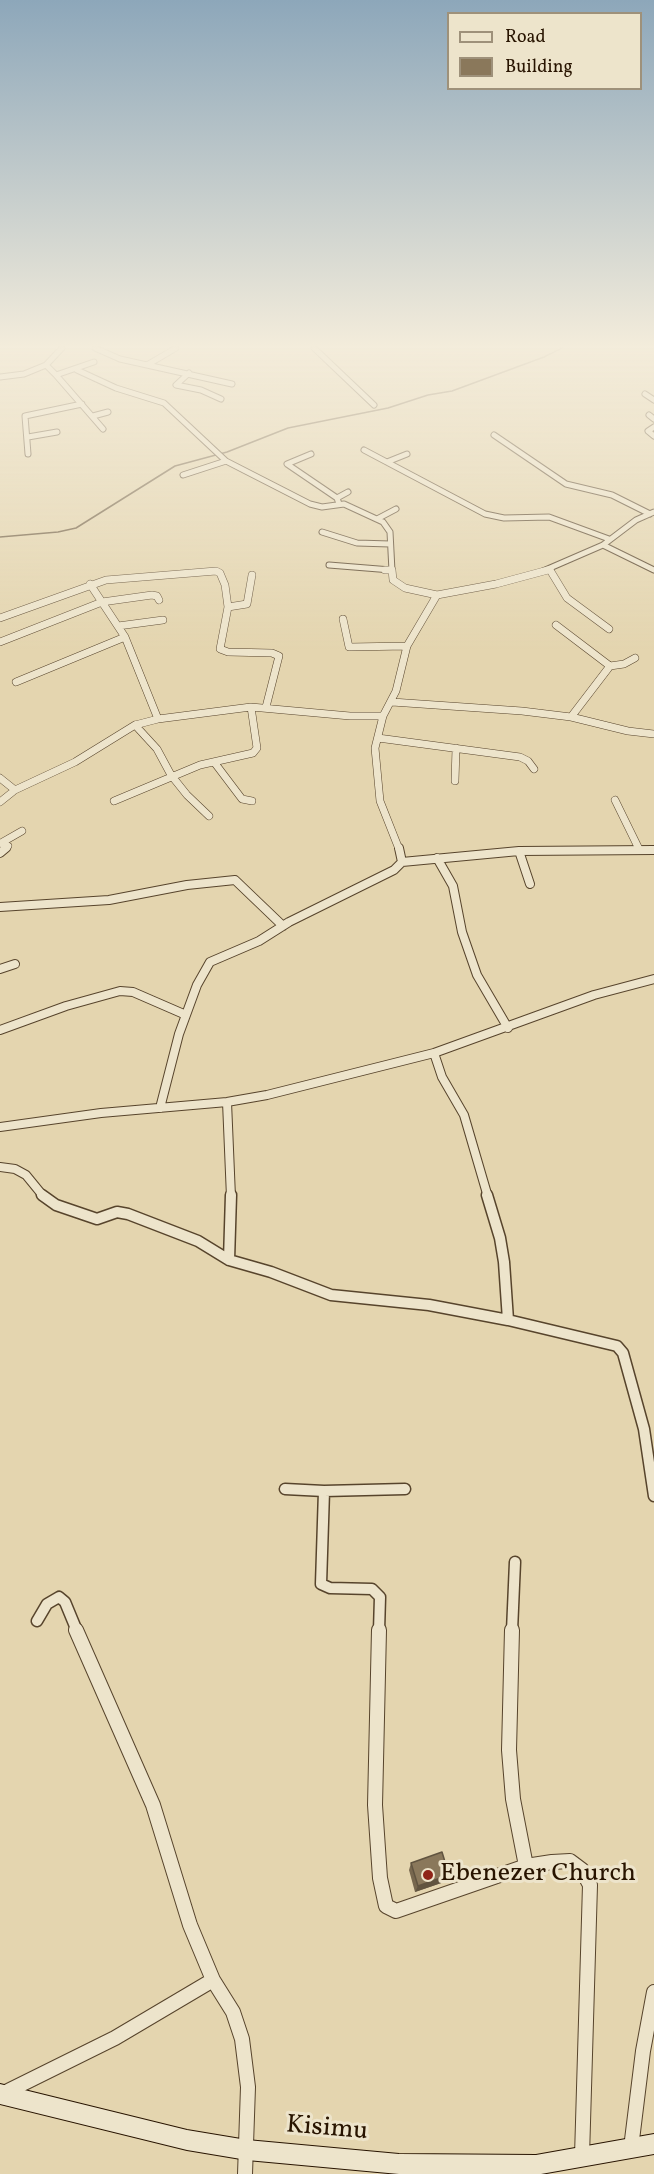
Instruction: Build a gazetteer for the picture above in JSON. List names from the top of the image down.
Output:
{
  "streets": {
    "street": ["Kisimu"]
  },
  "places": ["Ebenezer Church"],
  "legend": ["Road", "Building"]
}
